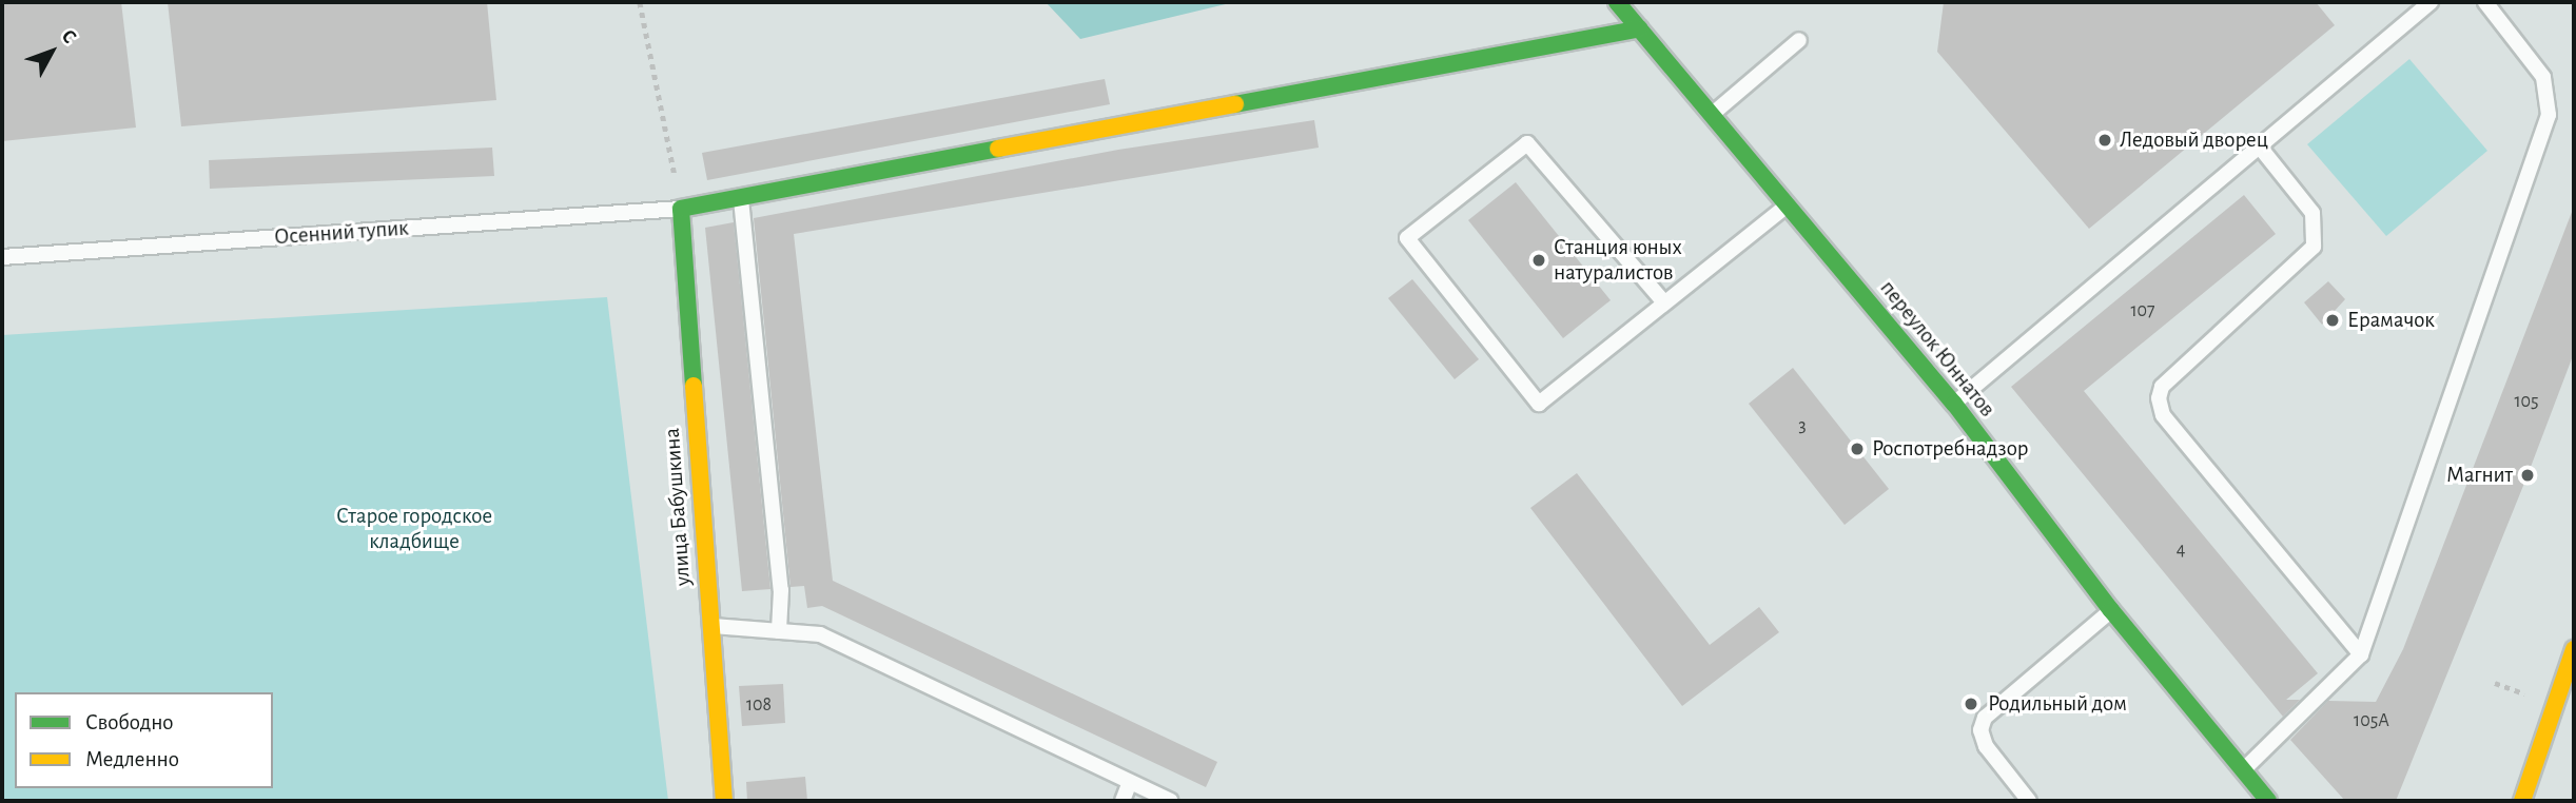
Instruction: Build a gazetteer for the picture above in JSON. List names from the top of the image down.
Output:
{
  "streets": {
    "street": ["переулок Юннатов", "улица Бабушкина"],
    "lane": ["Осенний тупик"]
  },
  "crossings": [
    ["Осенний тупик", "улица Бабушкина"]
  ],
  "parks": ["Старое городское кладбище"],
  "places": [
    "Ледовый дворец",
    "Станция юных натуралистов",
    "Ерамачок",
    "Роспотребнадзор",
    "Магнит",
    "Родильный дом"
  ],
  "house_numbers": [
    "107",
    "105",
    "3",
    "4",
    "108",
    "105А"
  ],
  "legend": ["Свободно", "Медленно"],
  "north": "top right"
}
